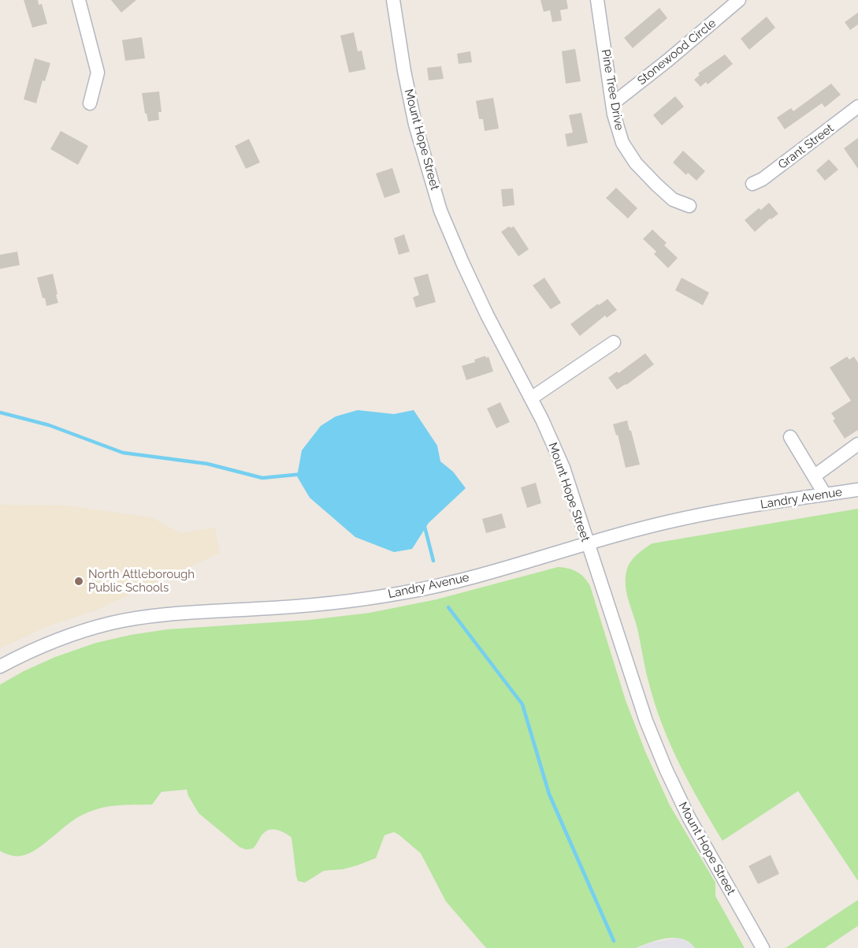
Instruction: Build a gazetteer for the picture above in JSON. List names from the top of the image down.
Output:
{
  "streets": {
    "street": [
      "Stonewood Circle",
      "Pine Tree Drive",
      "Mount Hope Street",
      "Grant Street",
      "Landry Avenue"
    ]
  },
  "crossings": [
    ["Stonewood Circle", "Pine Tree Drive"],
    ["Mount Hope Street", "Landry Avenue"]
  ],
  "places": ["North Attleborough Public Schools"]
}
